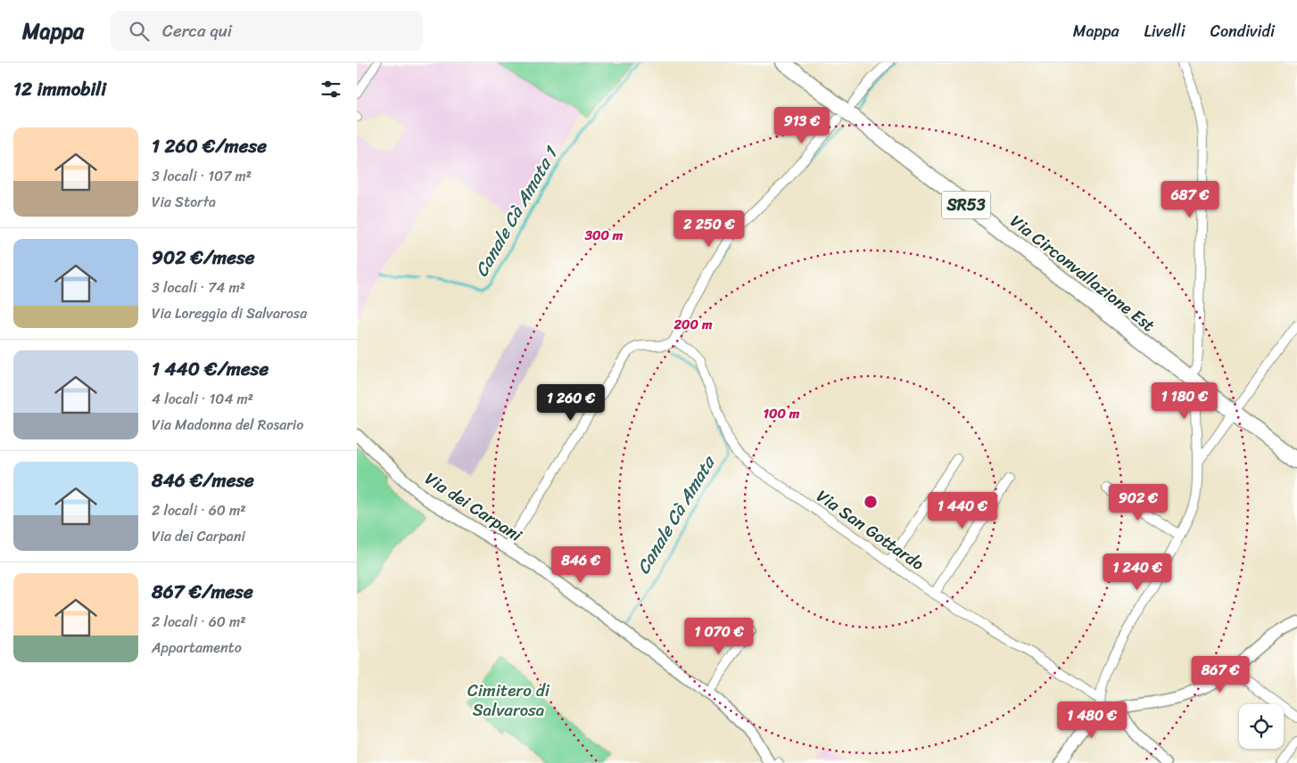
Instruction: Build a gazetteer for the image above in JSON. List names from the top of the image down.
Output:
{
  "streets": {
    "main road": ["SR53", "Via Circonvallazione Est"],
    "street": ["Via dei Carpani", "Via San Gottardo"]
  },
  "water": ["Canale Cà Amata 1", "Canale Cà Amata"],
  "parks": ["Cimitero di Salvarosa"],
  "page": {
    "header": "Mappa",
    "search": "Cerca qui",
    "nav": ["Mappa", "Livelli", "Condividi"],
    "heading": "12 immobili",
    "price": [
      "913 €",
      "687 €",
      "2 250 €",
      "1 180 €",
      "1 260 €",
      "902 €",
      "1 440 €",
      "846 €",
      "1 240 €",
      "1 070 €",
      "867 €",
      "1 480 €"
    ],
    "list": [
      {
        "name": "1 260 €/mese",
        "note": "3 locali · 107 m² · Via Storta"
      },
      {
        "name": "902 €/mese",
        "note": "3 locali · 74 m² · Via Loreggia di Salvarosa"
      },
      {
        "name": "1 440 €/mese",
        "note": "4 locali · 104 m² · Via Madonna del Rosario"
      },
      {
        "name": "846 €/mese",
        "note": "2 locali · 60 m² · Via dei Carpani"
      },
      {
        "name": "867 €/mese",
        "note": "2 locali · 60 m² · Appartamento"
      }
    ]
  },
  "rings": ["300 m", "200 m", "100 m"]
}
